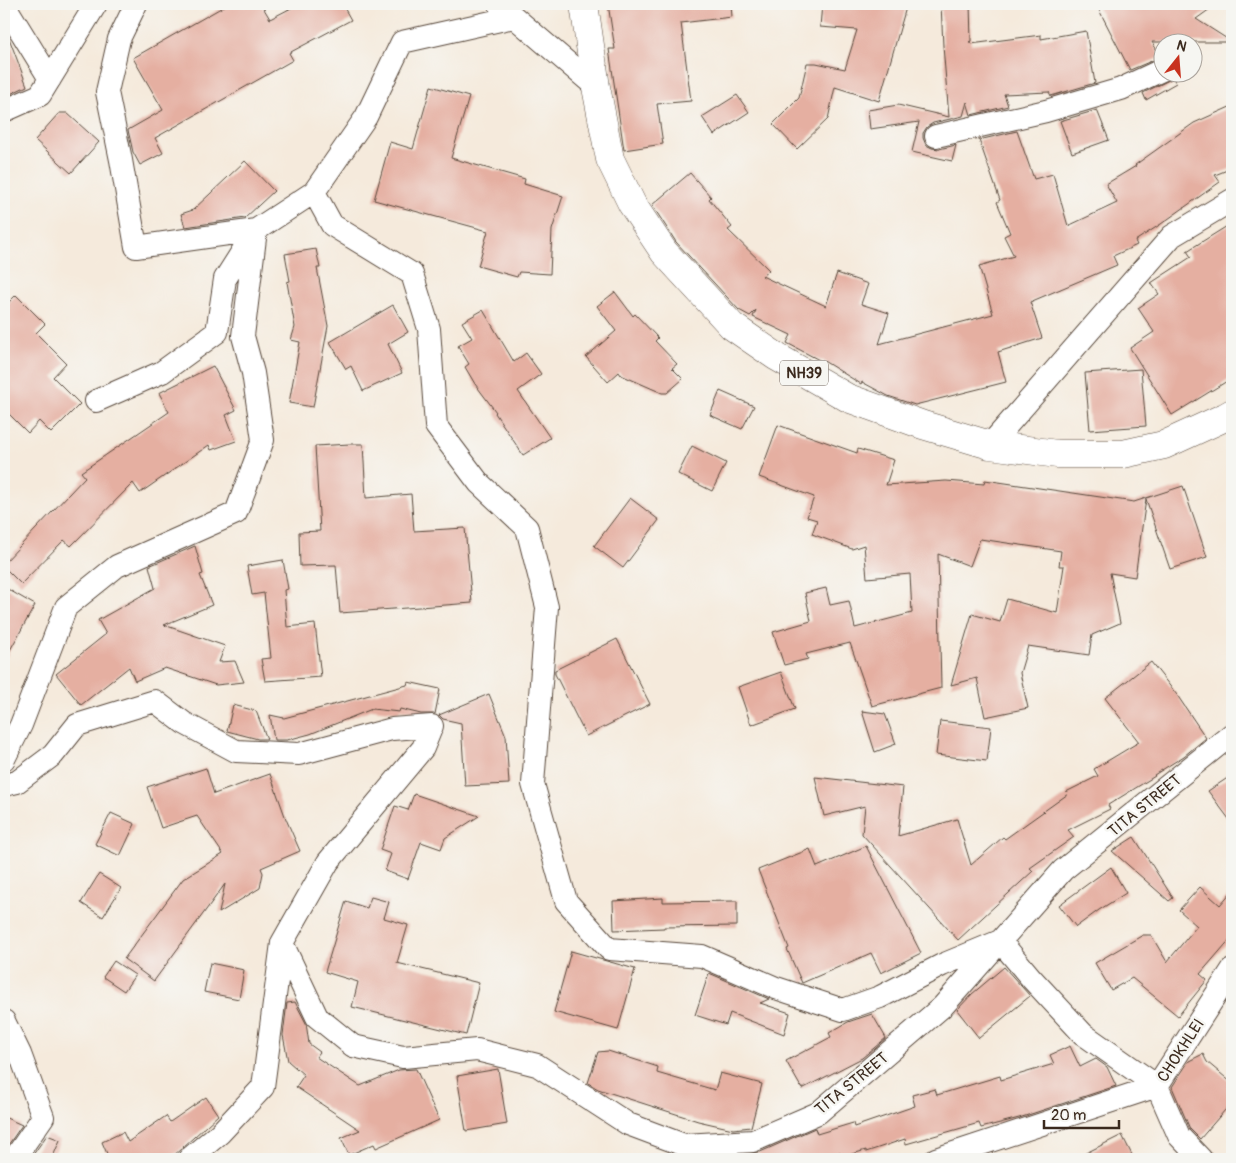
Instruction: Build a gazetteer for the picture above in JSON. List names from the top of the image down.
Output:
{
  "streets": {
    "highway": ["NH39"],
    "street": ["TITA STREET", "CHOKHLEI"]
  },
  "scale_bar": "20 m",
  "north": "top"
}
